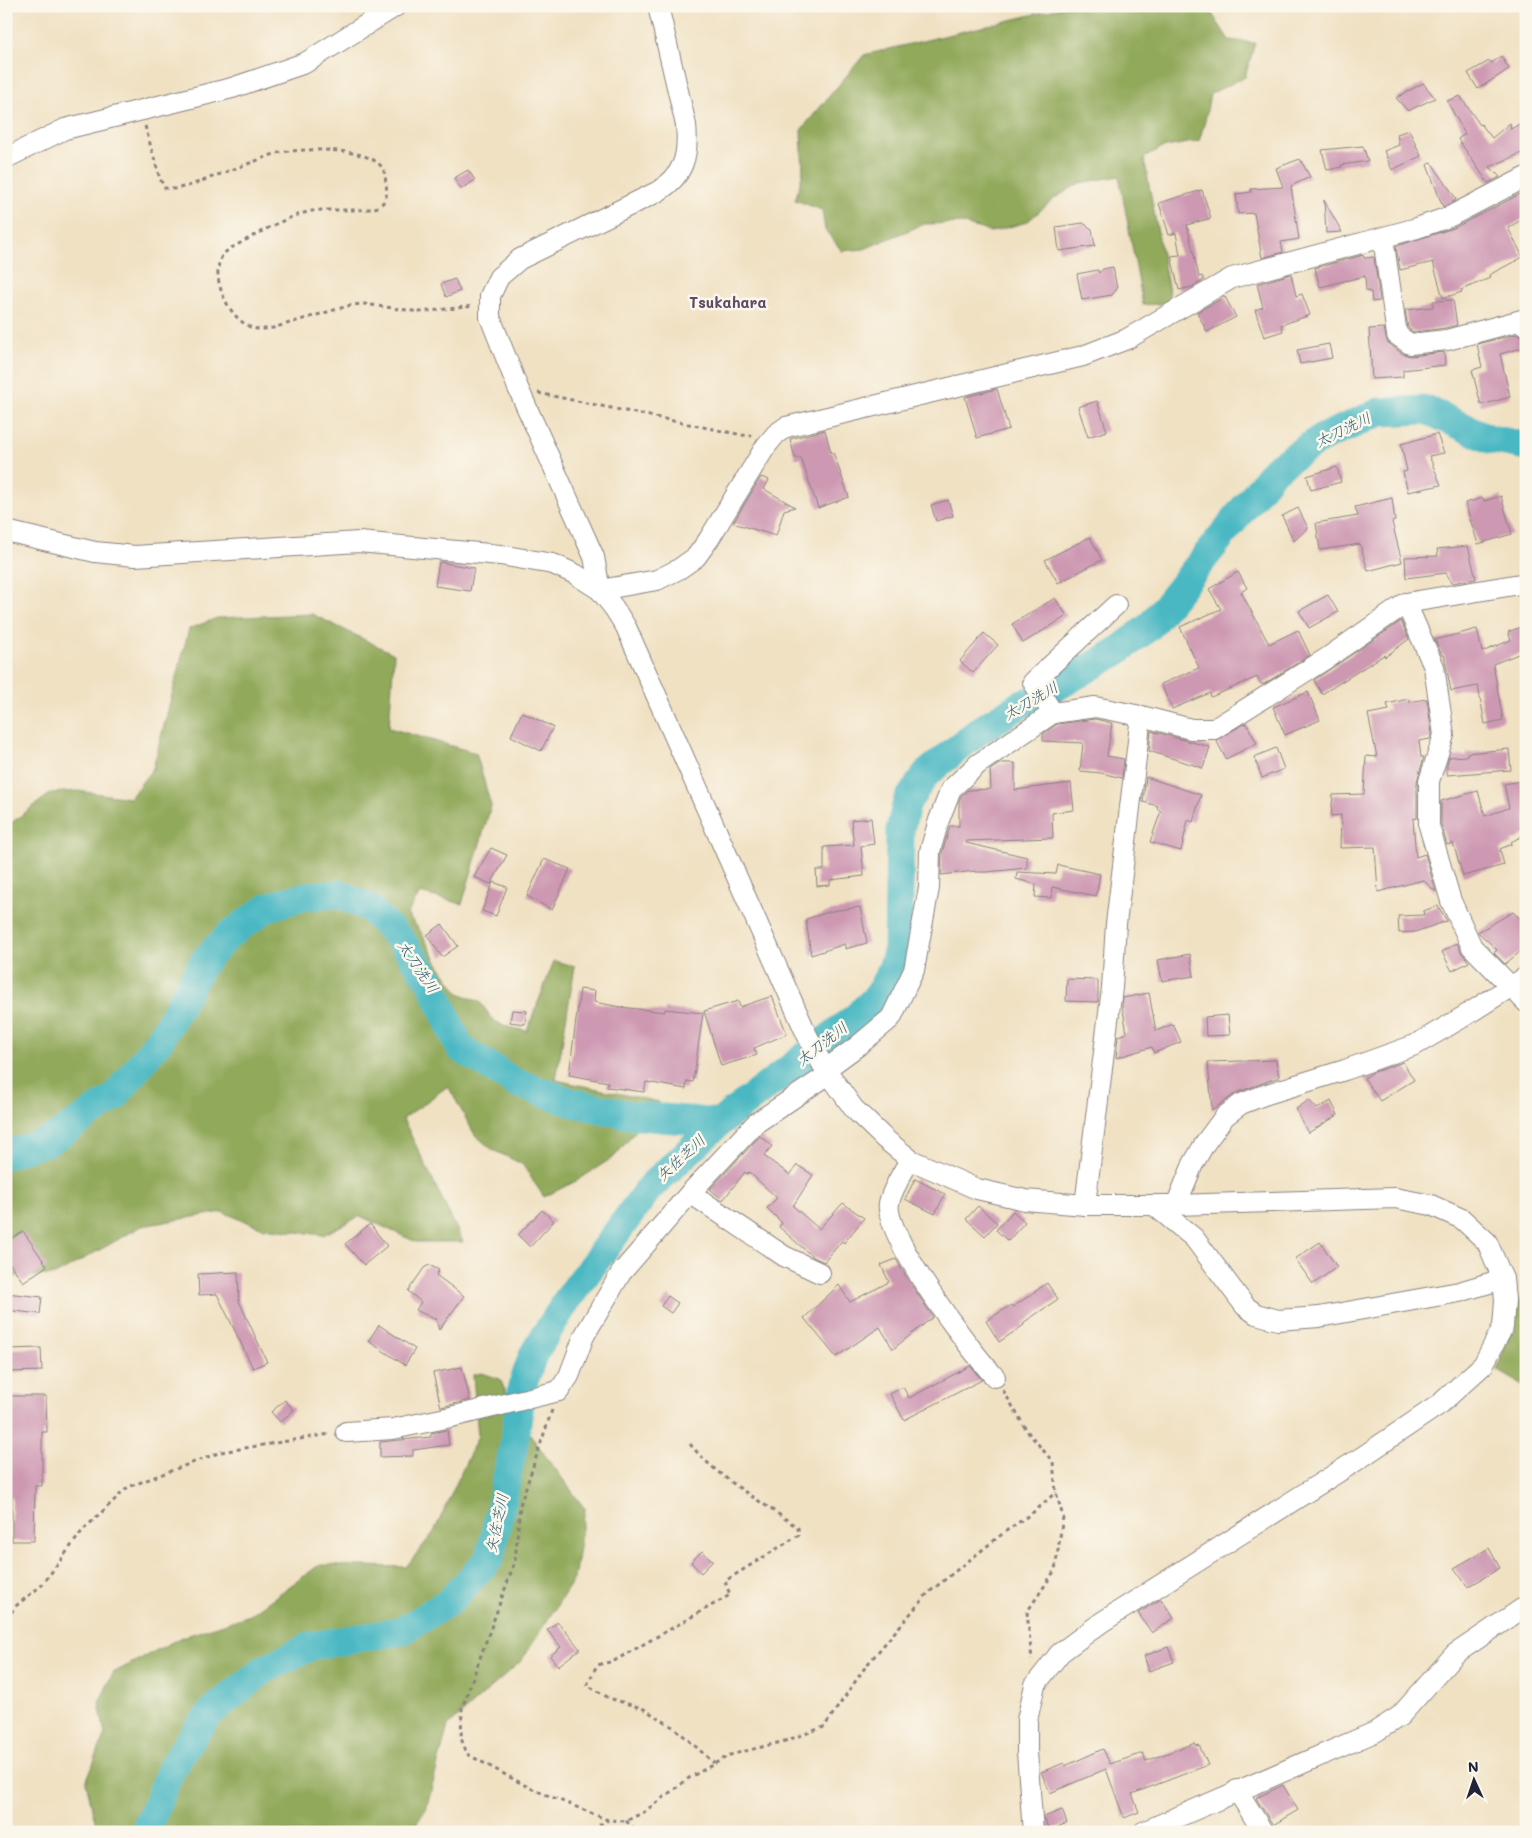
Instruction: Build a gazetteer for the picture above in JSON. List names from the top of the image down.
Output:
{
  "districts": ["Tsukahara"],
  "water": ["太刀洗川", "矢佐芝川"],
  "north": "top"
}
